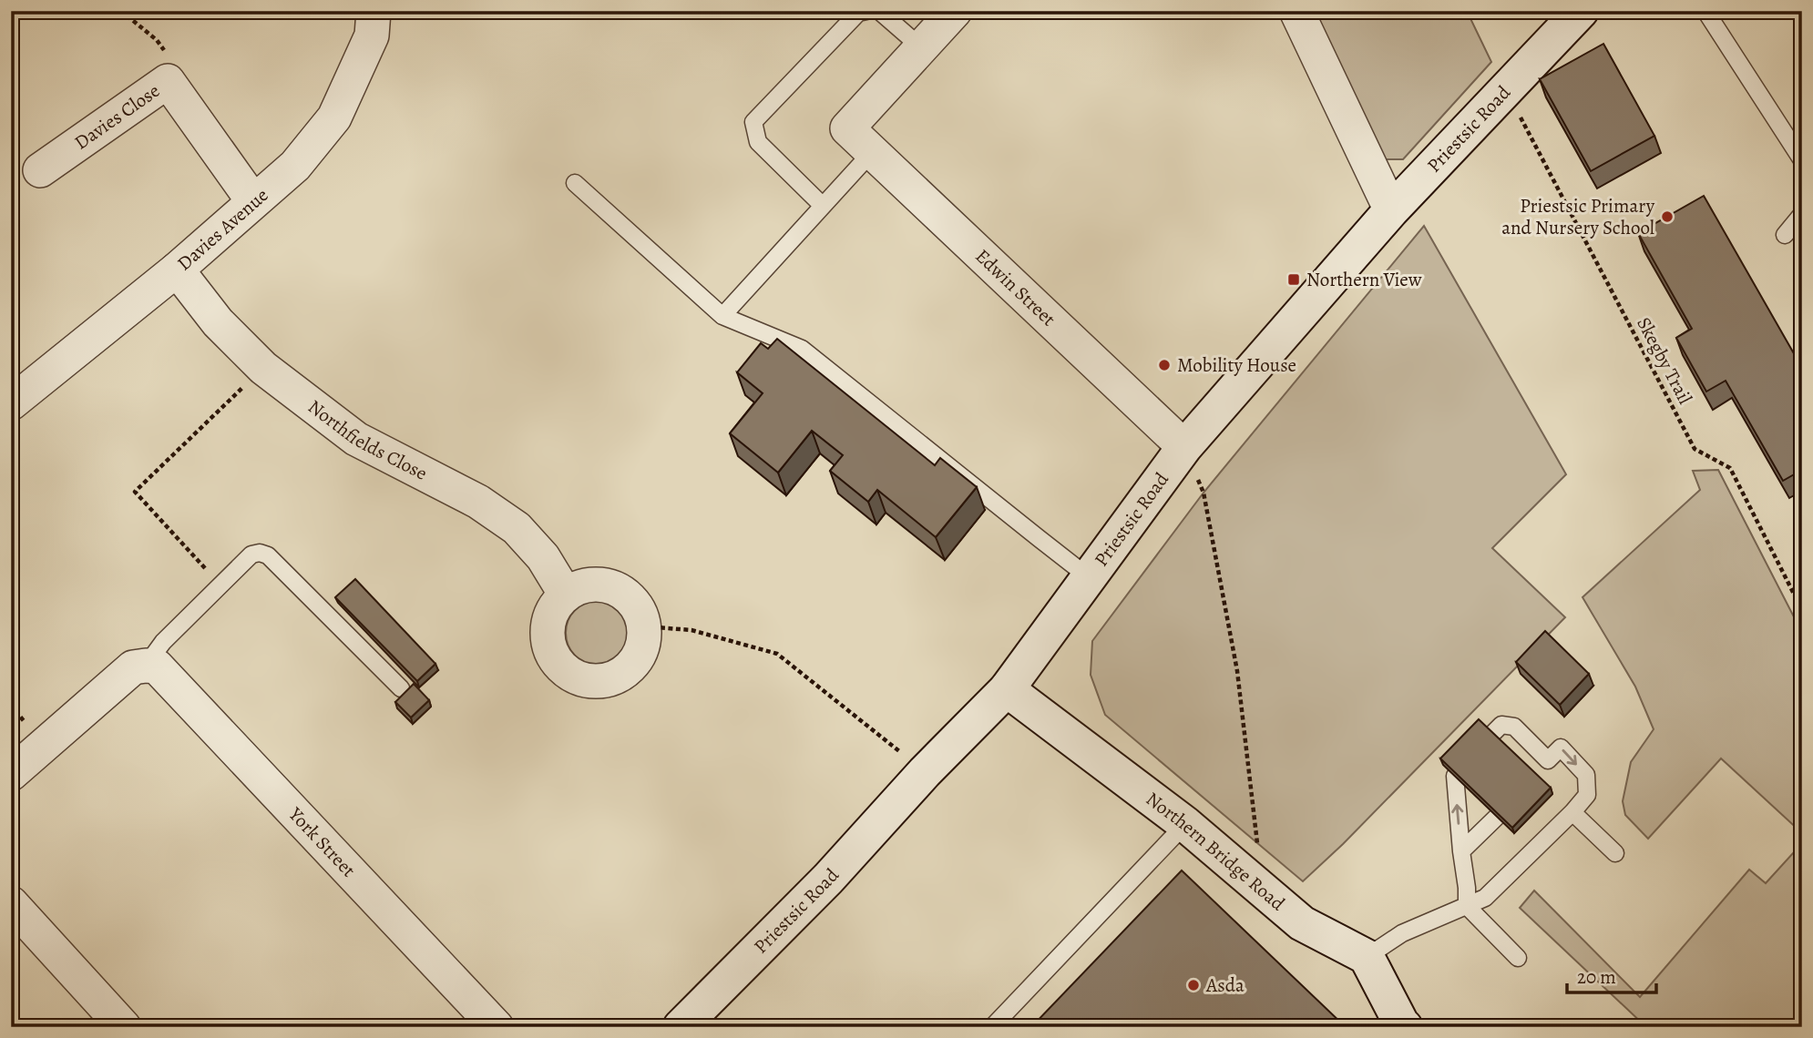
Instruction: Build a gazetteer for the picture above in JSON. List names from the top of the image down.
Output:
{
  "streets": {
    "main road": ["Priestsic Road", "Northern Bridge Road"],
    "street": [
      "Davies Close",
      "Davies Avenue",
      "Edwin Street",
      "Northfields Close",
      "York Street"
    ],
    "path": ["Skegby Trail"]
  },
  "crossings": [
    ["Davies Close", "Davies Avenue"],
    ["Priestsic Road", "Edwin Street"],
    ["Priestsic Road", "Northern Bridge Road"],
    ["Davies Avenue", "Northfields Close"]
  ],
  "places": {
    "other": ["Priestsic Primary and Nursery School", "Mobility House", "Asda"],
    "transit": ["Northern View"]
  },
  "scale_bar": "20 m"
}
